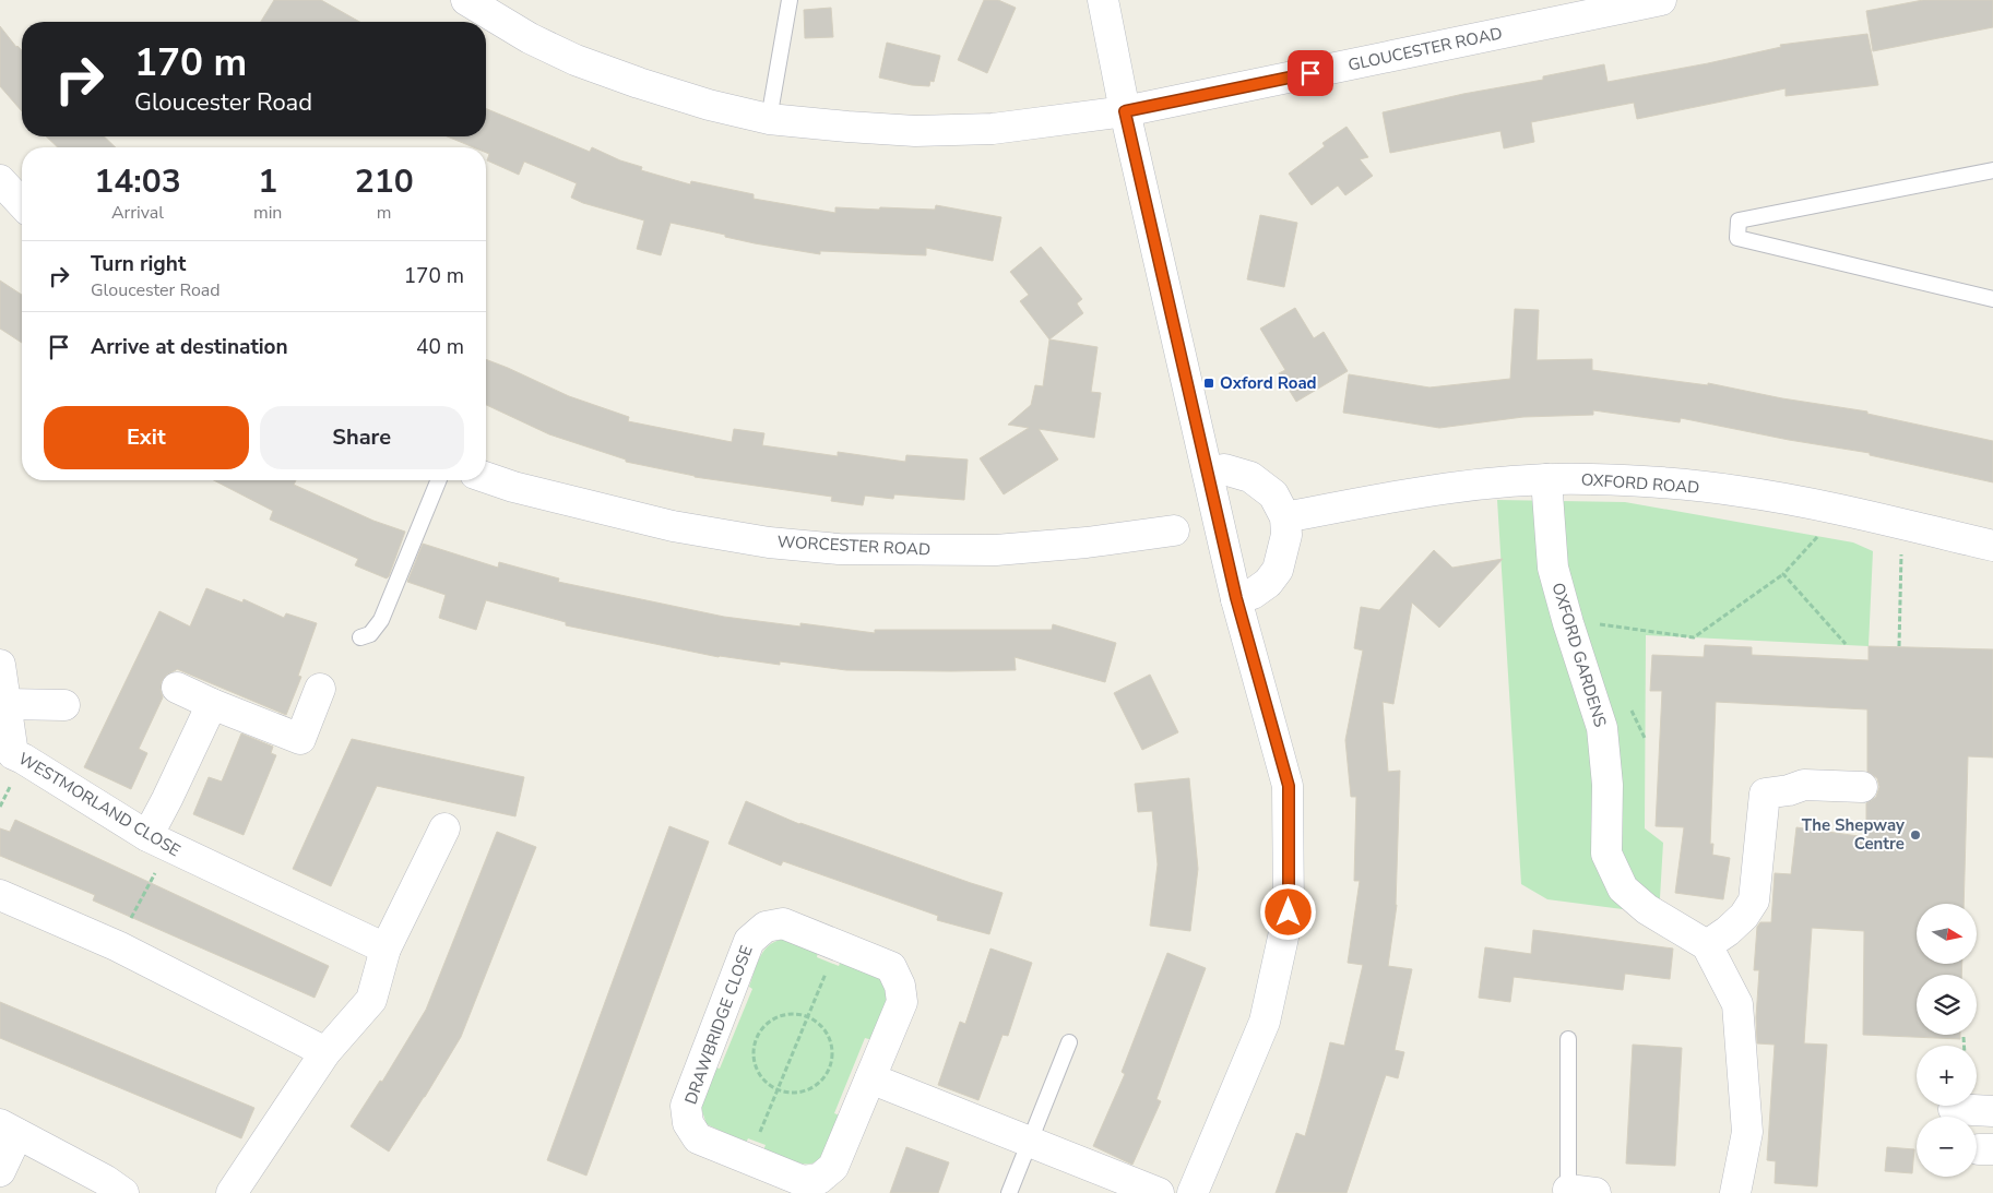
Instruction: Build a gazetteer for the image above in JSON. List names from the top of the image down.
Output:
{
  "streets": {
    "street": [
      "GLOUCESTER ROAD",
      "OXFORD ROAD",
      "WORCESTER ROAD",
      "OXFORD GARDENS",
      "WESTMORLAND CLOSE",
      "DRAWBRIDGE CLOSE"
    ]
  },
  "crossings": [
    ["OXFORD ROAD", "OXFORD GARDENS"]
  ],
  "places": {
    "transit": ["Oxford Road"],
    "other": ["The Shepway Centre"]
  },
  "north": "right",
  "page": {
    "turn": ["170 m", "Gloucester Road"],
    "eta": [
      "14:03",
      "Arrival",
      "1",
      "min",
      "210",
      "m"
    ],
    "list": [
      {
        "name": "Turn right",
        "note": "Gloucester Road",
        "value": "170 m"
      },
      {
        "name": "Arrive at destination",
        "value": "40 m"
      }
    ],
    "buttons": ["Exit", "Share"],
    "map_buttons": ["+", "−"]
  }
}
